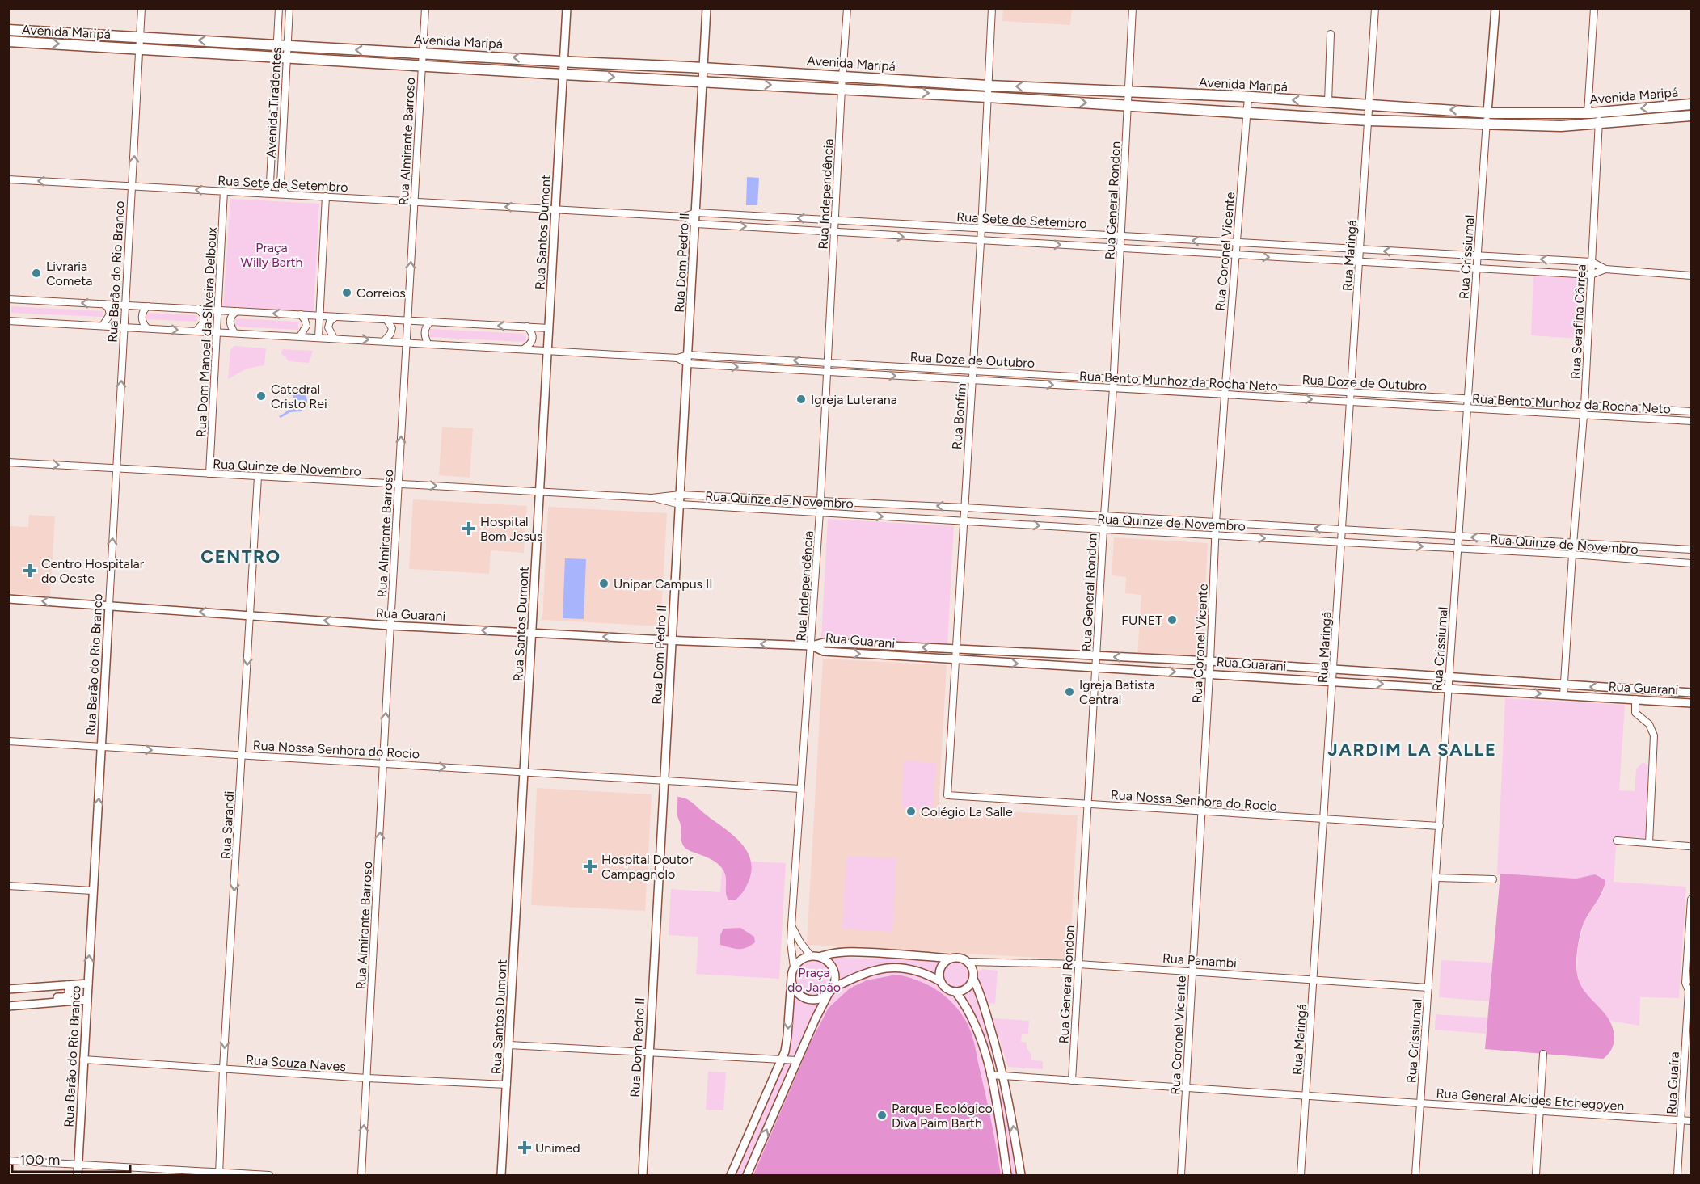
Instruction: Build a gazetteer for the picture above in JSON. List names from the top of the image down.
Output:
{
  "streets": {
    "main road": ["Avenida Maripá"],
    "street": [
      "Avenida Tiradentes",
      "Rua Almirante Barroso",
      "Rua Sete de Setembro",
      "Rua Independência",
      "Rua General Rondon",
      "Rua Santos Dumont",
      "Rua Coronel Vicente",
      "Rua Maringá",
      "Rua Crissiumal",
      "Rua Dom Pedro II",
      "Rua Barão do Rio Branco",
      "Rua Serafina Côrrea",
      "Rua Dom Manoel da Silveira Delboux",
      "Rua Doze de Outubro",
      "Rua Bento Munhoz da Rocha Neto",
      "Rua Bonfim",
      "Rua Quinze de Novembro",
      "Rua Guarani",
      "Rua Nossa Senhora do Rocio",
      "Rua Sarandi",
      "Rua Panambi",
      "Rua Souza Naves",
      "Rua Guaíra",
      "Rua General Alcides Etchegoyen"
    ]
  },
  "crossings": [
    ["Avenida Maripá", "Avenida Tiradentes"],
    ["Avenida Maripá", "Rua Almirante Barroso"],
    ["Avenida Maripá", "Rua Independência"],
    ["Avenida Maripá", "Rua General Rondon"],
    ["Avenida Maripá", "Rua Santos Dumont"],
    ["Avenida Maripá", "Rua Coronel Vicente"],
    ["Avenida Maripá", "Rua Maringá"],
    ["Avenida Maripá", "Rua Crissiumal"],
    ["Avenida Maripá", "Rua Dom Pedro II"],
    ["Avenida Maripá", "Rua Barão do Rio Branco"],
    ["Avenida Maripá", "Rua Serafina Côrrea"],
    ["Avenida Maripá", "Rua Bonfim"],
    ["Avenida Tiradentes", "Rua Sete de Setembro"],
    ["Rua Almirante Barroso", "Rua Sete de Setembro"],
    ["Rua Almirante Barroso", "Rua Quinze de Novembro"],
    ["Rua Almirante Barroso", "Rua Guarani"],
    ["Rua Almirante Barroso", "Rua Nossa Senhora do Rocio"],
    ["Rua Almirante Barroso", "Rua Souza Naves"],
    ["Rua Sete de Setembro", "Rua Independência"],
    ["Rua Sete de Setembro", "Rua General Rondon"],
    ["Rua Sete de Setembro", "Rua Santos Dumont"],
    ["Rua Sete de Setembro", "Rua Coronel Vicente"],
    ["Rua Sete de Setembro", "Rua Maringá"],
    ["Rua Sete de Setembro", "Rua Crissiumal"],
    ["Rua Sete de Setembro", "Rua Dom Pedro II"],
    ["Rua Sete de Setembro", "Rua Barão do Rio Branco"],
    ["Rua Sete de Setembro", "Rua Serafina Côrrea"],
    ["Rua Sete de Setembro", "Rua Dom Manoel da Silveira Delboux"],
    ["Rua Sete de Setembro", "Rua Bonfim"],
    ["Rua Independência", "Rua Doze de Outubro"],
    ["Rua Independência", "Rua Bento Munhoz da Rocha Neto"],
    ["Rua Independência", "Rua Quinze de Novembro"],
    ["Rua Independência", "Rua Guarani"],
    ["Rua Independência", "Rua Nossa Senhora do Rocio"],
    ["Rua General Rondon", "Rua Doze de Outubro"],
    ["Rua General Rondon", "Rua Bento Munhoz da Rocha Neto"],
    ["Rua General Rondon", "Rua Quinze de Novembro"],
    ["Rua General Rondon", "Rua Guarani"],
    ["Rua General Rondon", "Rua Nossa Senhora do Rocio"],
    ["Rua General Rondon", "Rua Panambi"],
    ["Rua General Rondon", "Rua General Alcides Etchegoyen"],
    ["Rua Santos Dumont", "Rua Quinze de Novembro"],
    ["Rua Santos Dumont", "Rua Guarani"],
    ["Rua Santos Dumont", "Rua Nossa Senhora do Rocio"],
    ["Rua Santos Dumont", "Rua Souza Naves"],
    ["Rua Coronel Vicente", "Rua Doze de Outubro"],
    ["Rua Coronel Vicente", "Rua Bento Munhoz da Rocha Neto"],
    ["Rua Coronel Vicente", "Rua Quinze de Novembro"],
    ["Rua Coronel Vicente", "Rua Guarani"],
    ["Rua Coronel Vicente", "Rua Nossa Senhora do Rocio"],
    ["Rua Coronel Vicente", "Rua Panambi"],
    ["Rua Coronel Vicente", "Rua General Alcides Etchegoyen"],
    ["Rua Maringá", "Rua Doze de Outubro"],
    ["Rua Maringá", "Rua Bento Munhoz da Rocha Neto"],
    ["Rua Maringá", "Rua Quinze de Novembro"],
    ["Rua Maringá", "Rua Guarani"],
    ["Rua Maringá", "Rua Nossa Senhora do Rocio"],
    ["Rua Maringá", "Rua Panambi"],
    ["Rua Maringá", "Rua General Alcides Etchegoyen"],
    ["Rua Crissiumal", "Rua Doze de Outubro"],
    ["Rua Crissiumal", "Rua Bento Munhoz da Rocha Neto"],
    ["Rua Crissiumal", "Rua Quinze de Novembro"],
    ["Rua Crissiumal", "Rua Guarani"],
    ["Rua Crissiumal", "Rua Nossa Senhora do Rocio"],
    ["Rua Crissiumal", "Rua Panambi"],
    ["Rua Crissiumal", "Rua General Alcides Etchegoyen"],
    ["Rua Dom Pedro II", "Rua Doze de Outubro"],
    ["Rua Dom Pedro II", "Rua Bento Munhoz da Rocha Neto"],
    ["Rua Dom Pedro II", "Rua Quinze de Novembro"],
    ["Rua Dom Pedro II", "Rua Guarani"],
    ["Rua Dom Pedro II", "Rua Nossa Senhora do Rocio"],
    ["Rua Barão do Rio Branco", "Rua Quinze de Novembro"],
    ["Rua Barão do Rio Branco", "Rua Guarani"],
    ["Rua Barão do Rio Branco", "Rua Nossa Senhora do Rocio"],
    ["Rua Barão do Rio Branco", "Rua Souza Naves"],
    ["Rua Serafina Côrrea", "Rua Doze de Outubro"],
    ["Rua Serafina Côrrea", "Rua Bento Munhoz da Rocha Neto"],
    ["Rua Serafina Côrrea", "Rua Quinze de Novembro"],
    ["Rua Serafina Côrrea", "Rua Guarani"],
    ["Rua Dom Manoel da Silveira Delboux", "Rua Quinze de Novembro"],
    ["Rua Doze de Outubro", "Rua Bonfim"],
    ["Rua Bento Munhoz da Rocha Neto", "Rua Bonfim"],
    ["Rua Bonfim", "Rua Quinze de Novembro"],
    ["Rua Bonfim", "Rua Guarani"],
    ["Rua Bonfim", "Rua Nossa Senhora do Rocio"],
    ["Rua Quinze de Novembro", "Rua Sarandi"],
    ["Rua Guarani", "Rua Sarandi"],
    ["Rua Nossa Senhora do Rocio", "Rua Sarandi"],
    ["Rua Sarandi", "Rua Souza Naves"],
    ["Rua Guaíra", "Rua General Alcides Etchegoyen"]
  ],
  "one_way": [
    "Rua Almirante Barroso",
    "Rua Barão do Rio Branco",
    "Rua Bento Munhoz da Rocha Neto",
    "Rua Sarandi"
  ],
  "districts": ["CENTRO", "JARDIM LA SALLE"],
  "parks": ["Praça Willy Barth", "Praça do Japão"],
  "places": {
    "other": [
      "Livraria Cometa",
      "Correios",
      "Catedral Cristo Rei",
      "Igreja Luterana",
      "Unipar Campus II",
      "FUNET",
      "Igreja Batista Central",
      "Colégio La Salle",
      "Parque Ecológico Diva Paim Barth"
    ],
    "health": [
      "Hospital Bom Jesus",
      "Centro Hospitalar do Oeste",
      "Hospital Doutor Campagnolo",
      "Unimed"
    ]
  },
  "scale_bar": "100 m"
}
